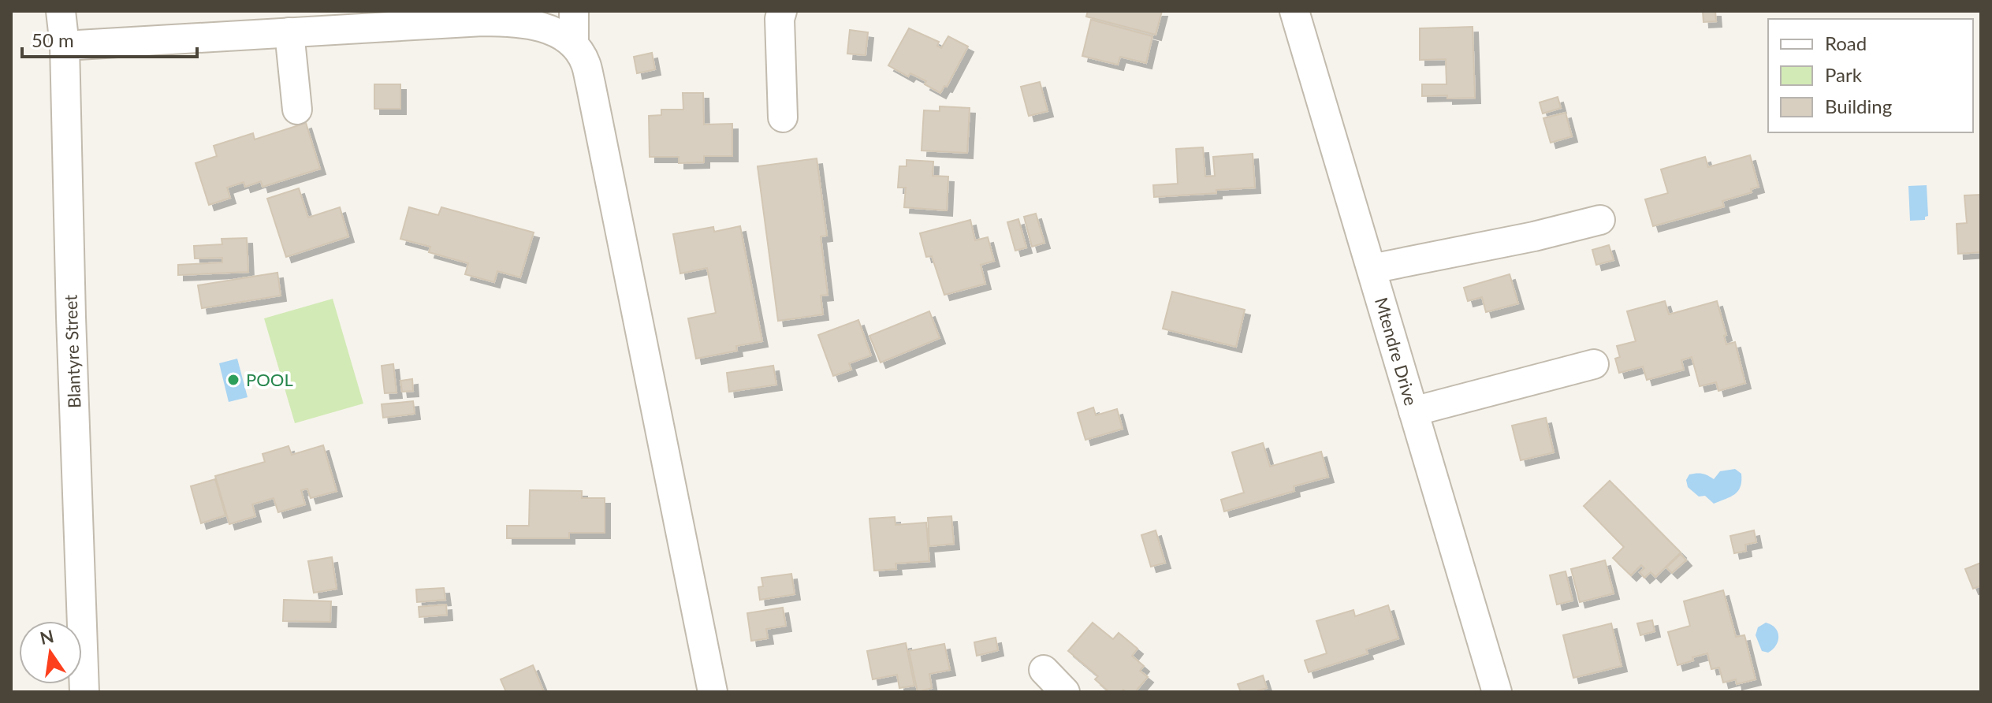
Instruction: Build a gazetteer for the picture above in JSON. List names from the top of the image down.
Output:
{
  "streets": {
    "street": ["Blantyre Street", "Mtendre Drive"]
  },
  "places": ["POOL"],
  "legend": ["Road", "Park", "Building"],
  "scale_bar": "50 m",
  "north": "top"
}
